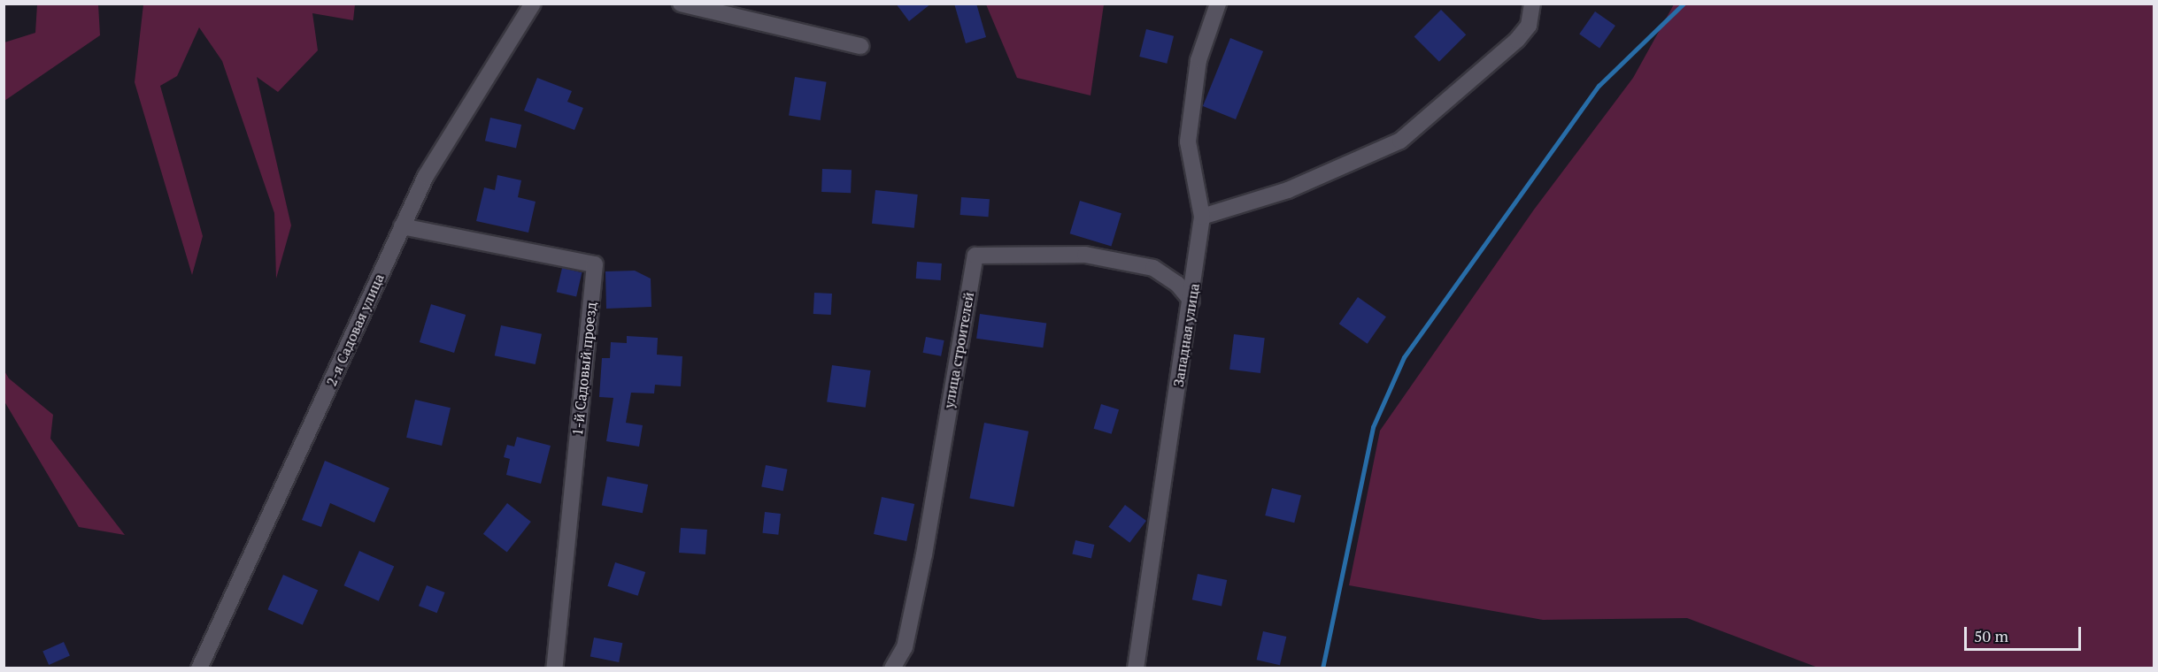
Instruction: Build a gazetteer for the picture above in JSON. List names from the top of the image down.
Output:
{
  "streets": {
    "street": [
      "2-я Садовая улица",
      "Западная улица",
      "улица строителей",
      "1-й Садовый проезд"
    ]
  },
  "crossings": [
    ["2-я Садовая улица", "1-й Садовый проезд"],
    ["Западная улица", "улица строителей"]
  ],
  "scale_bar": "50 m"
}
